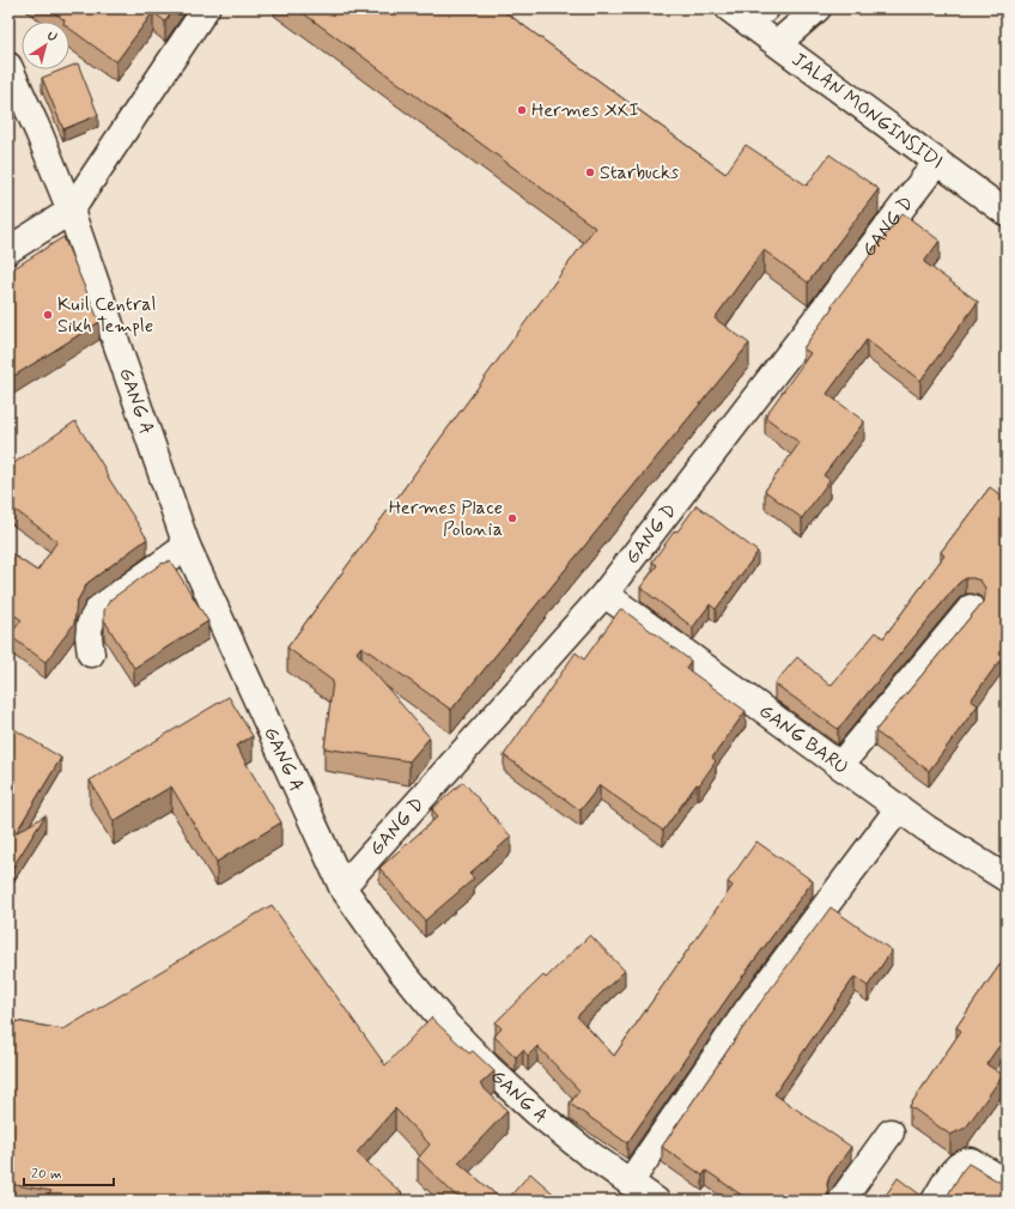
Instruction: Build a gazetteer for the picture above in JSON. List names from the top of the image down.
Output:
{
  "streets": {
    "street": [
      "JALAN MONGINSIDI",
      "GANG D",
      "GANG A",
      "GANG BARU"
    ]
  },
  "crossings": [
    ["JALAN MONGINSIDI", "GANG D"],
    ["GANG D", "GANG A"],
    ["GANG D", "GANG BARU"]
  ],
  "places": [
    "Hermes XXI",
    "Starbucks",
    "Kuil Central Sikh Temple",
    "Hermes Place Polonia"
  ],
  "scale_bar": "20 m",
  "north": "top right"
}
